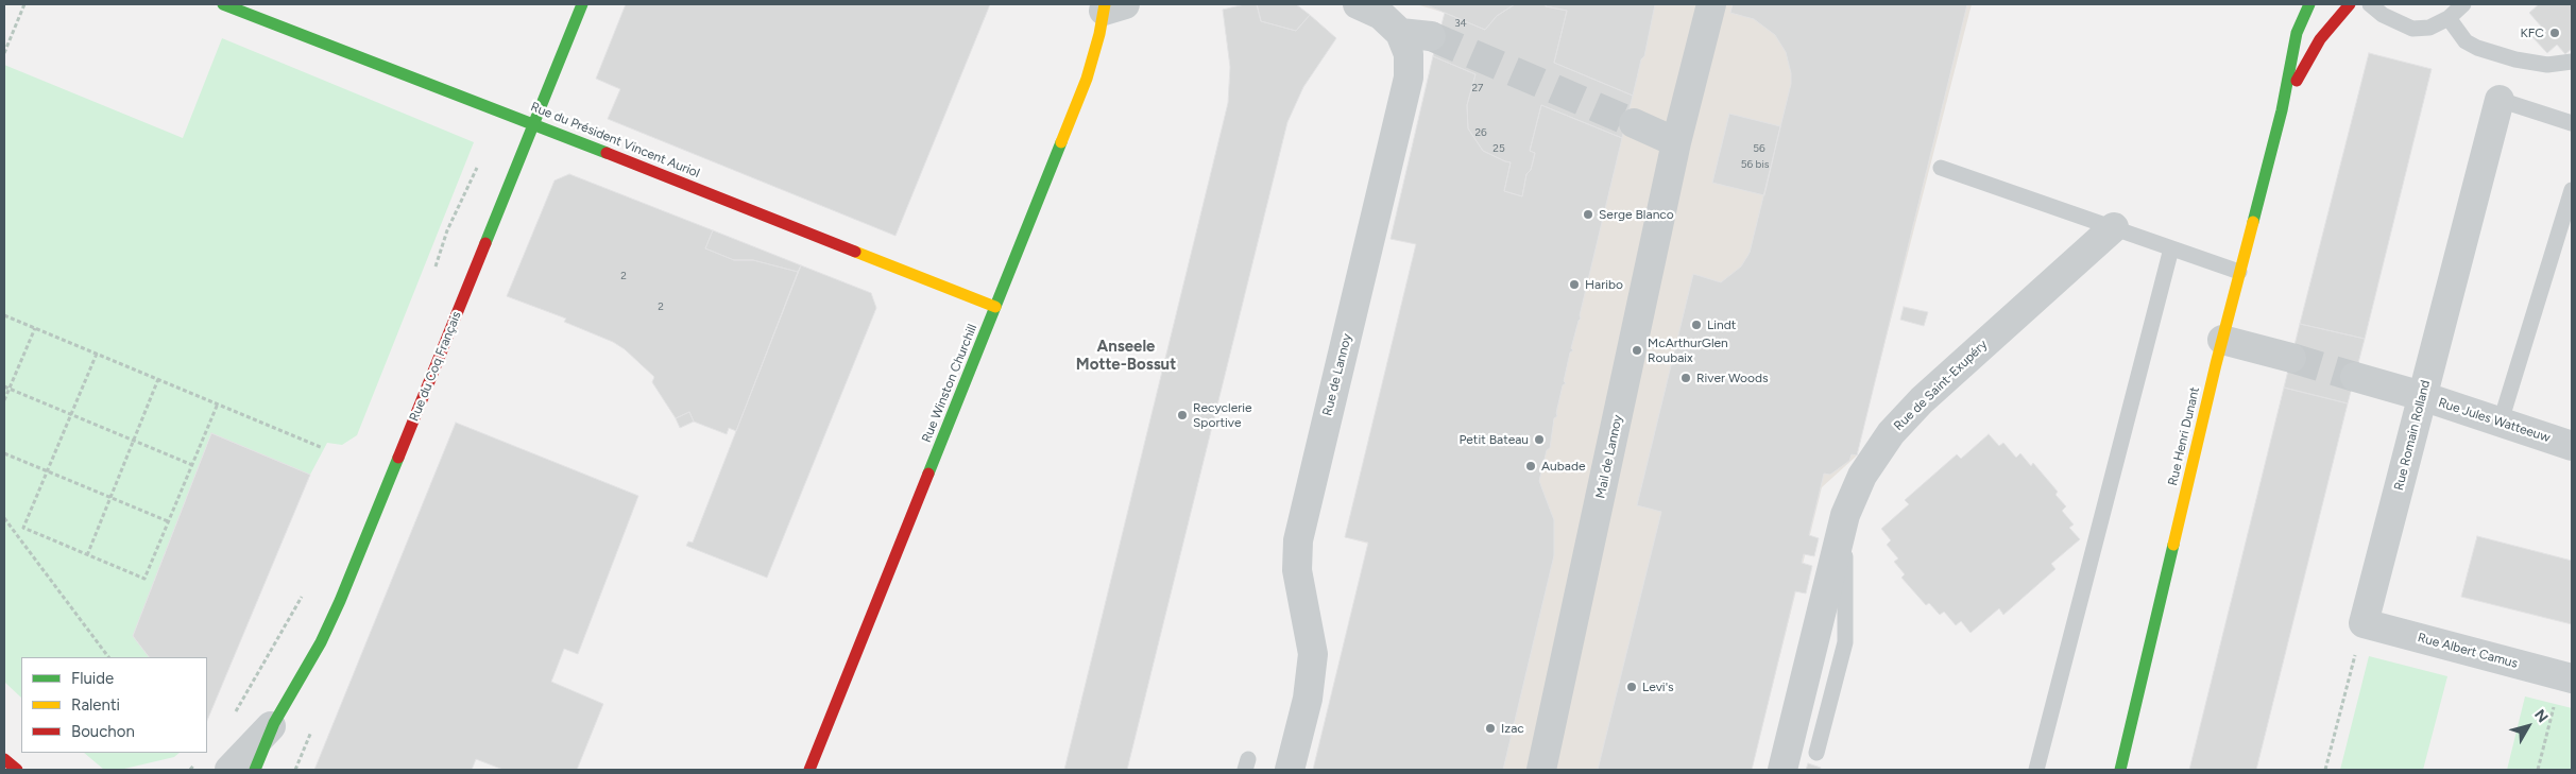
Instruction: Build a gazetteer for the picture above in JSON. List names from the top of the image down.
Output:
{
  "streets": {
    "street": [
      "Rue du Président Vincent Auriol",
      "Rue du Coq Français",
      "Rue de Lannoy",
      "Rue Winston Churchill",
      "Rue de Saint-Exupéry",
      "Rue Jules Watteeuw",
      "Rue Romain Rolland",
      "Rue Henri Dunant",
      "Mail de Lannoy",
      "Rue Albert Camus"
    ]
  },
  "crossings": [
    ["Rue du Président Vincent Auriol", "Rue du Coq Français"],
    ["Rue du Président Vincent Auriol", "Rue Winston Churchill"],
    ["Rue Jules Watteeuw", "Rue Romain Rolland"],
    ["Rue Romain Rolland", "Rue Albert Camus"]
  ],
  "districts": ["Anseele Motte-Bossut"],
  "places": [
    "KFC",
    "Serge Blanco",
    "Haribo",
    "Lindt",
    "McArthurGlen Roubaix",
    "River Woods",
    "Recyclerie Sportive",
    "Petit Bateau",
    "Aubade",
    "Levi's",
    "Izac"
  ],
  "house_numbers": [
    "34",
    "27",
    "26",
    "25",
    "56",
    "56 bis",
    "2",
    "2"
  ],
  "legend": ["Fluide", "Ralenti", "Bouchon"],
  "north": "top right"
}
